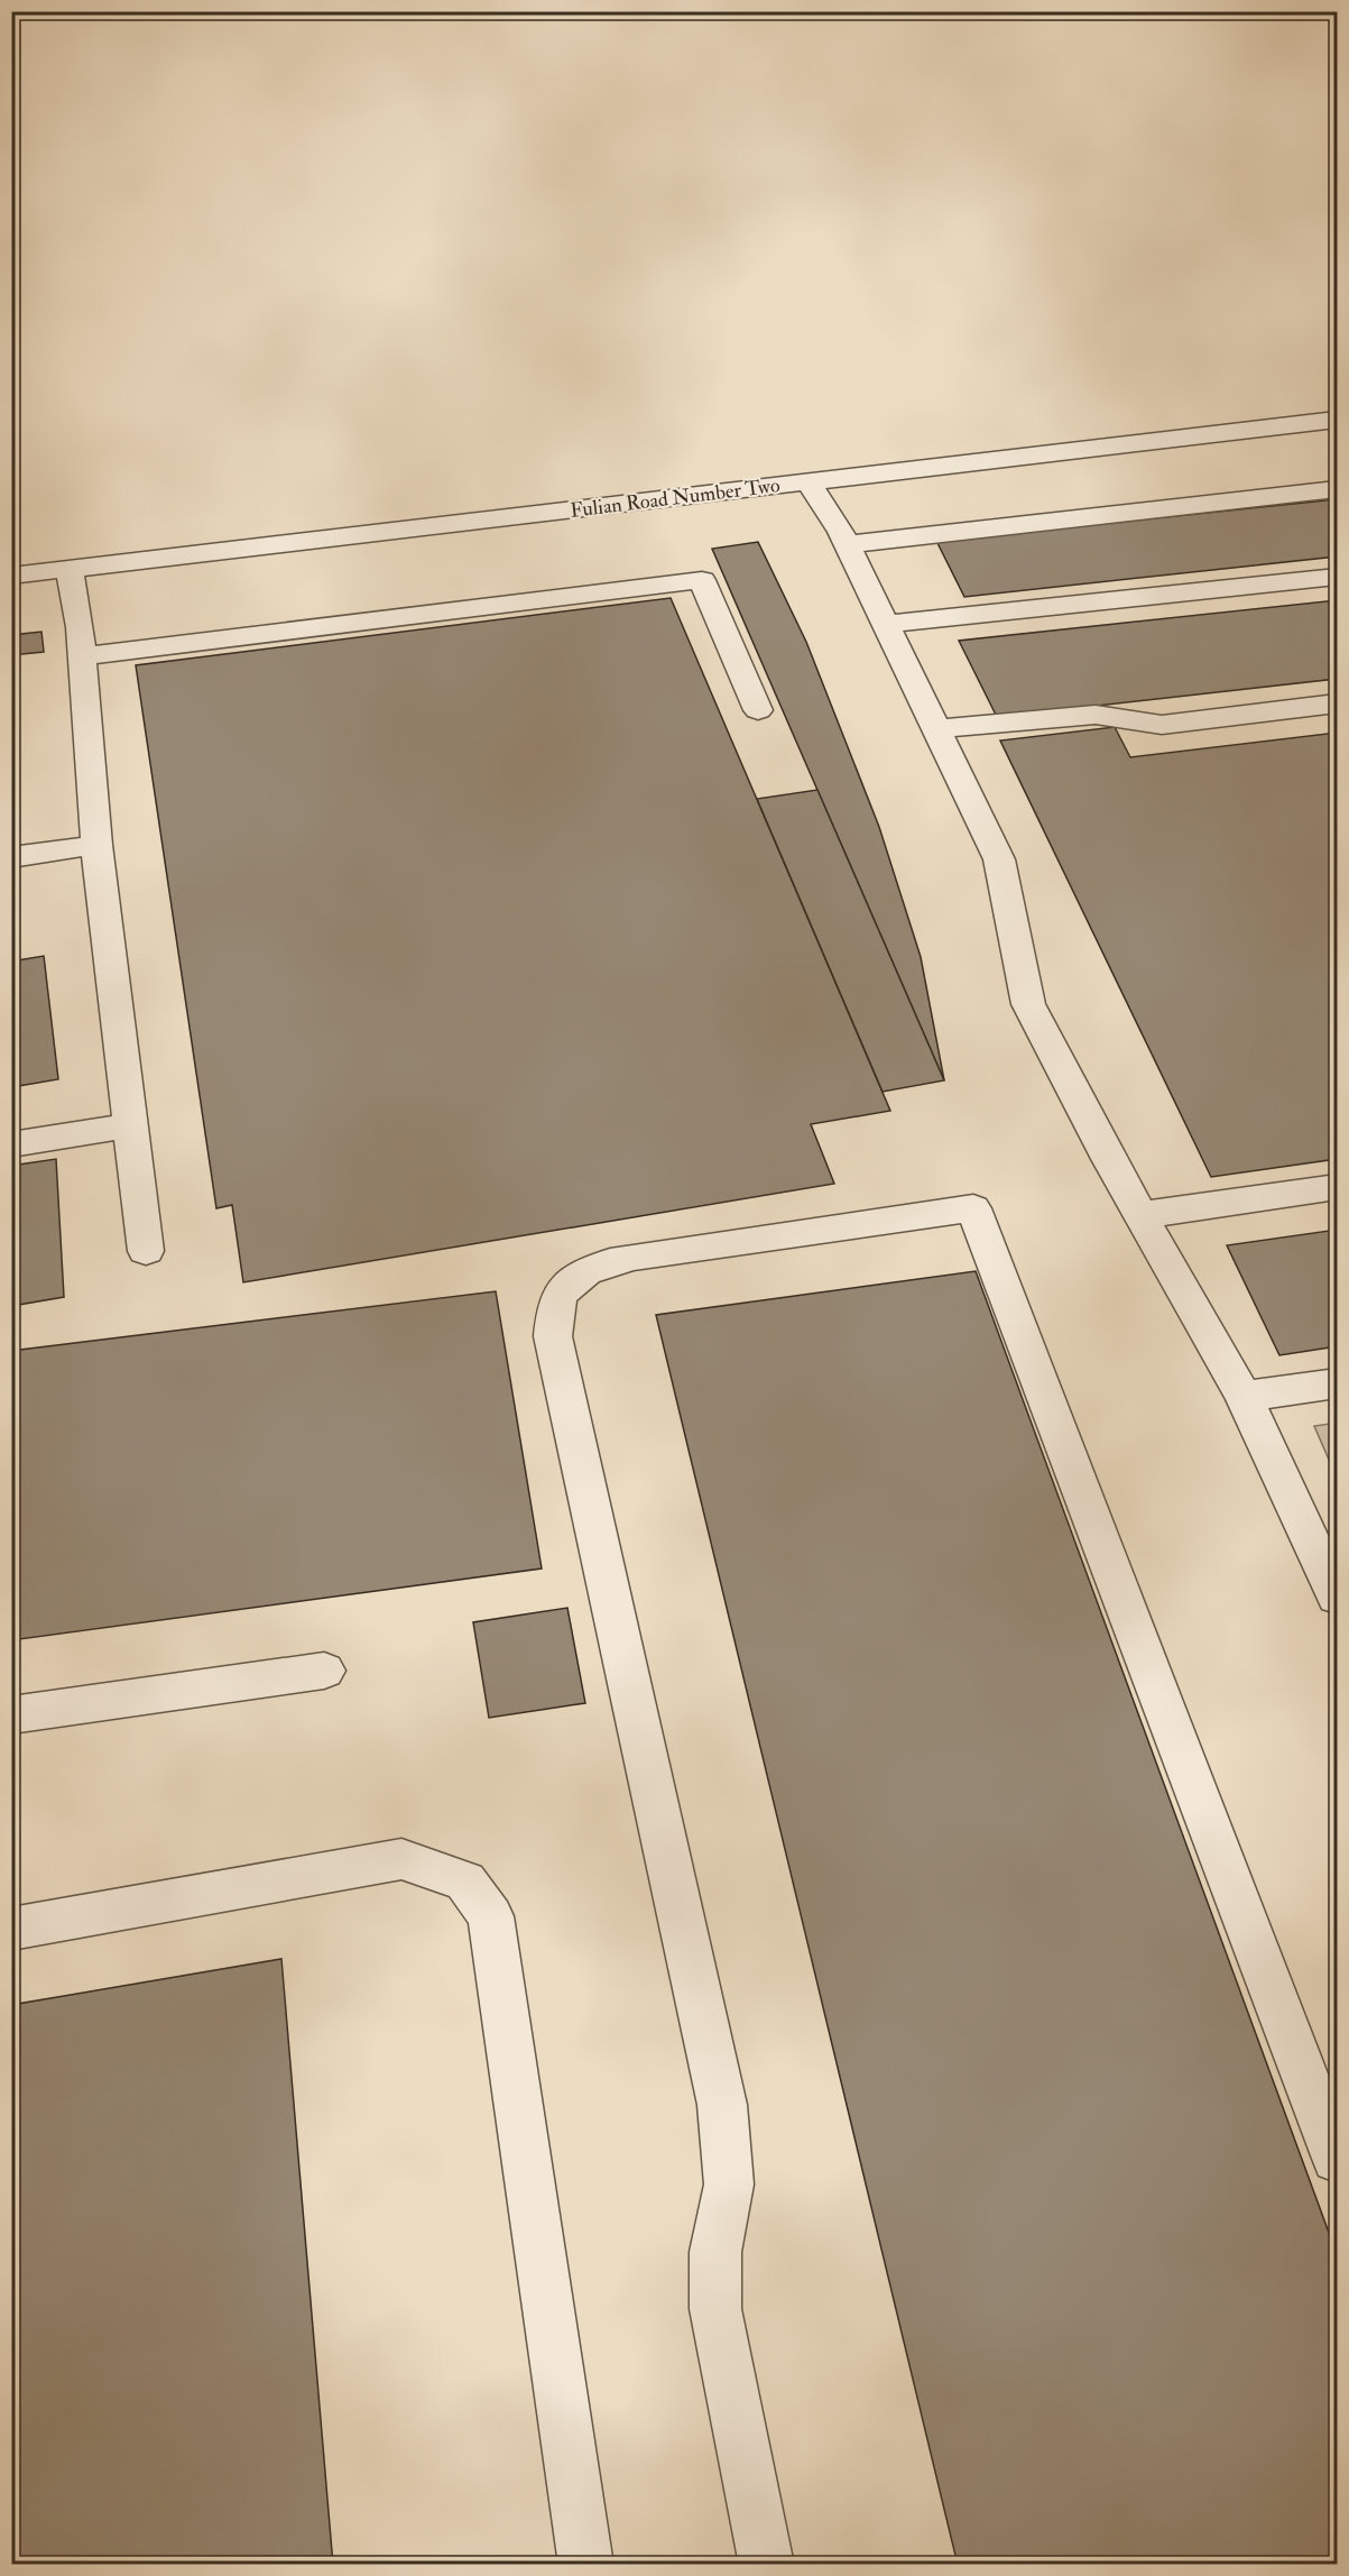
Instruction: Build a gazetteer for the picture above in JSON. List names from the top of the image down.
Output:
{
  "streets": {
    "street": ["Fulian Road Number Two"]
  }
}
